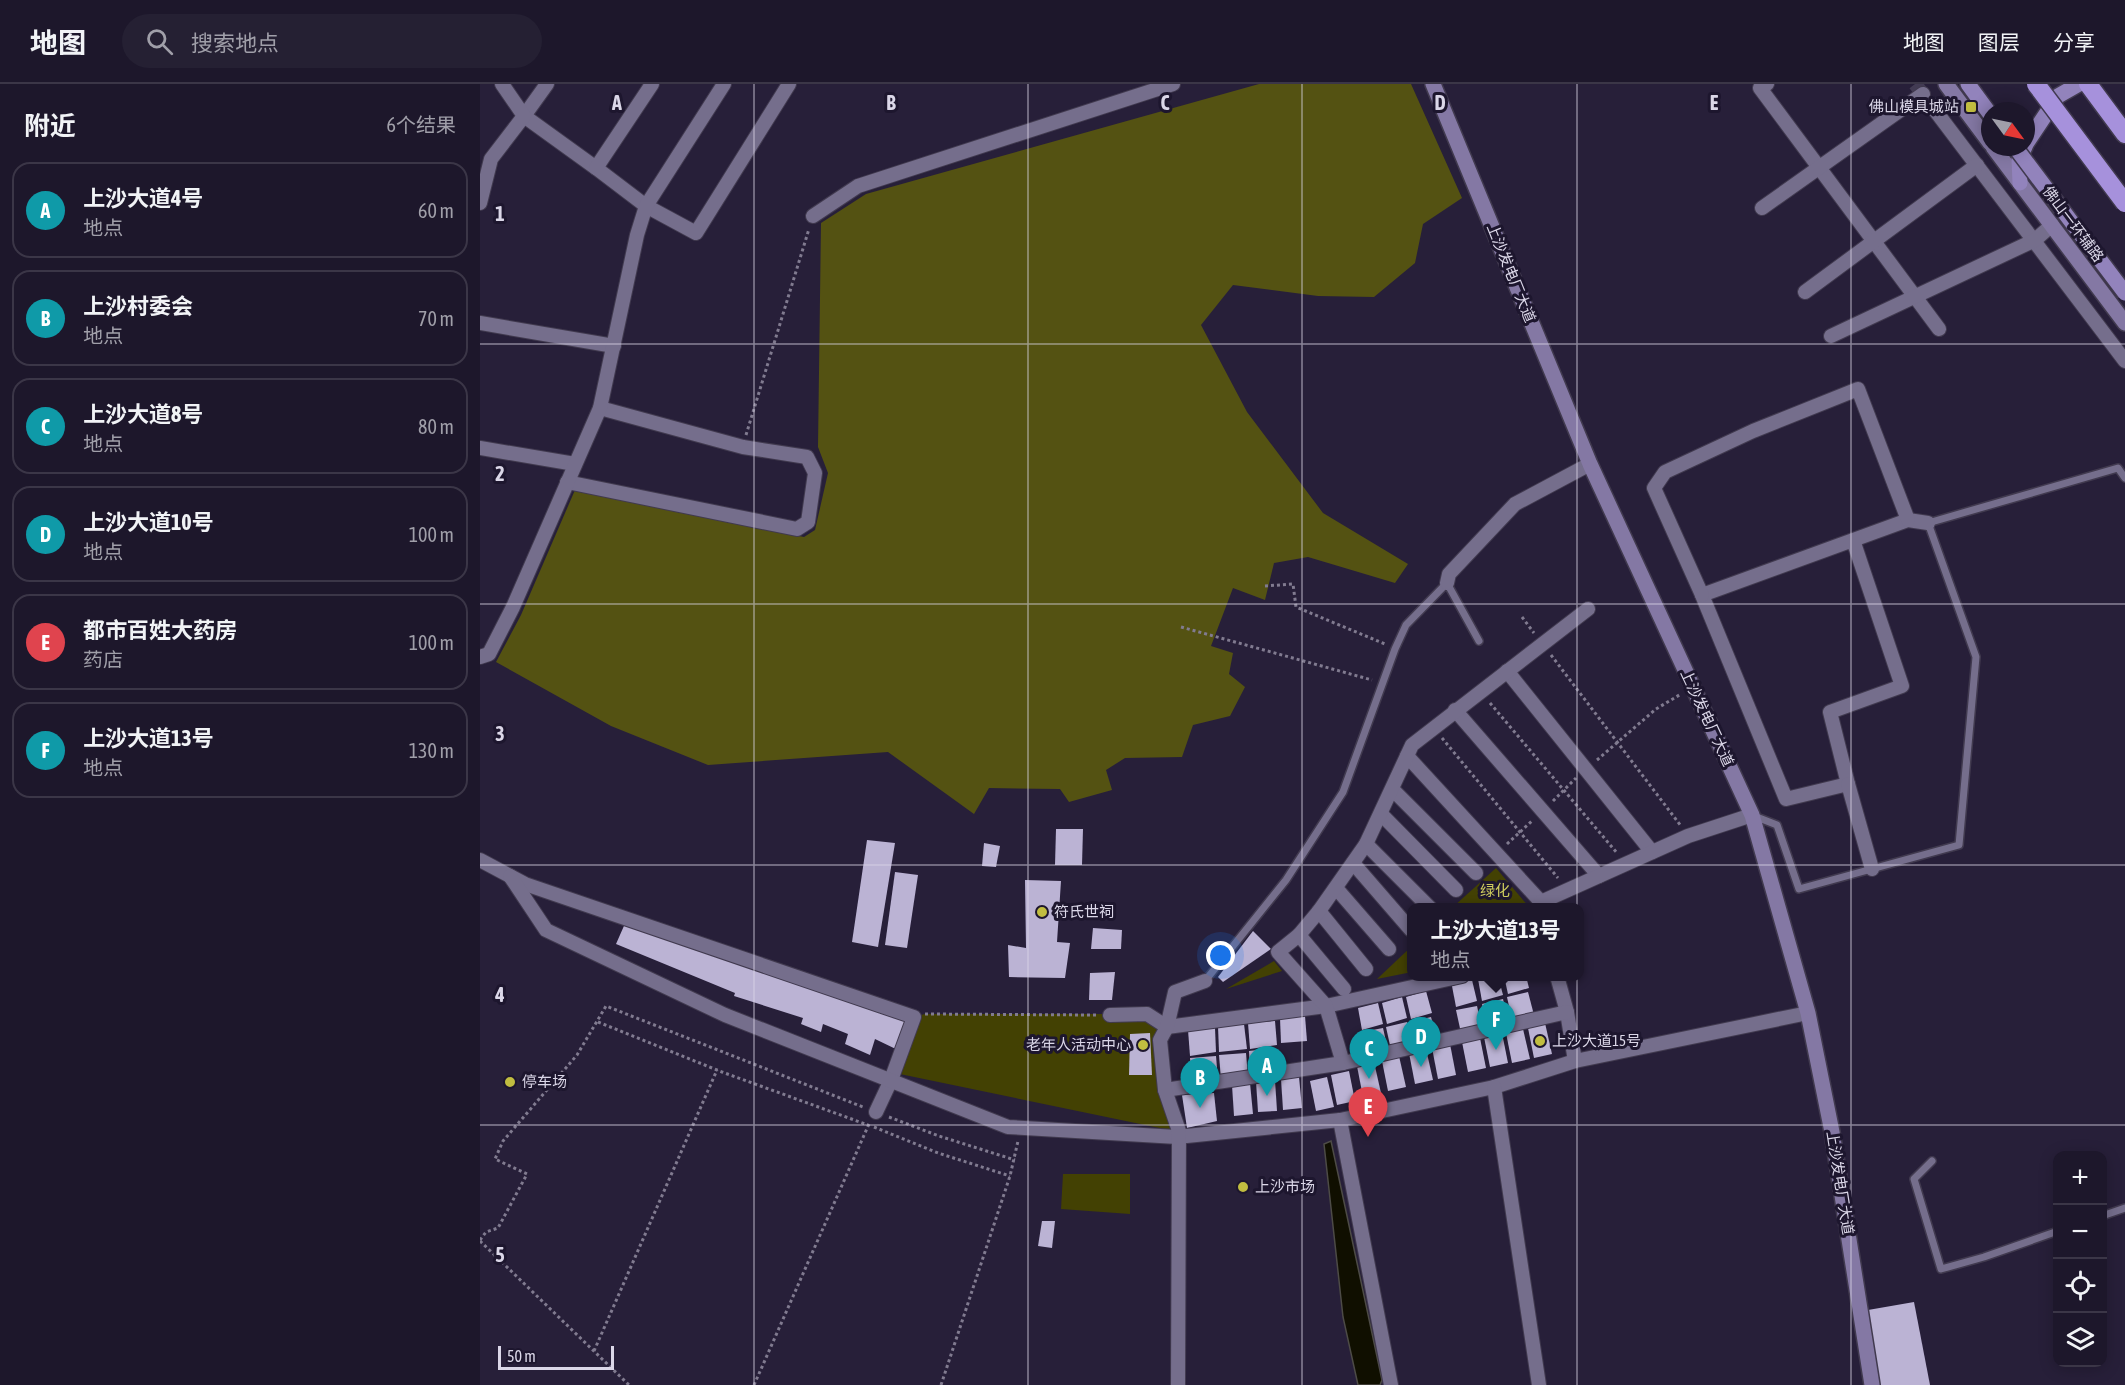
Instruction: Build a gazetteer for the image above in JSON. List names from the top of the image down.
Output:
{
  "streets": {
    "main road": ["佛山一环辅路", "上沙发电厂大道"]
  },
  "parks": ["绿化"],
  "places": {
    "transit": ["佛山模具城站"],
    "other": [
      "符氏世祠",
      "上沙大道15号",
      "老年人活动中心",
      "停车场",
      "上沙市场"
    ]
  },
  "scale_bar": "50 m",
  "north": "bottom right",
  "page": {
    "header": "地图",
    "search": "搜索地点",
    "nav": ["地图", "图层", "分享"],
    "heading": ["附近", "6个结果"],
    "list": [
      {
        "mark": "A",
        "name": "上沙大道4号",
        "note": "地点",
        "value": "60 m"
      },
      {
        "mark": "B",
        "name": "上沙村委会",
        "note": "地点",
        "value": "70 m"
      },
      {
        "mark": "C",
        "name": "上沙大道8号",
        "note": "地点",
        "value": "80 m"
      },
      {
        "mark": "D",
        "name": "上沙大道10号",
        "note": "地点",
        "value": "100 m"
      },
      {
        "mark": "E",
        "name": "都市百姓大药房",
        "note": "药店",
        "value": "100 m"
      },
      {
        "mark": "F",
        "name": "上沙大道13号",
        "note": "地点",
        "value": "130 m"
      }
    ],
    "popup": ["上沙大道13号", "地点"],
    "pins": [
      "F",
      "D",
      "C",
      "A",
      "B",
      "E"
    ],
    "map_buttons": ["+", "−"],
    "scale": "50 m"
  },
  "grid": {
    "columns": [
      "A",
      "B",
      "C",
      "D",
      "E"
    ],
    "rows": [
      "1",
      "2",
      "3",
      "4",
      "5"
    ]
  }
}
